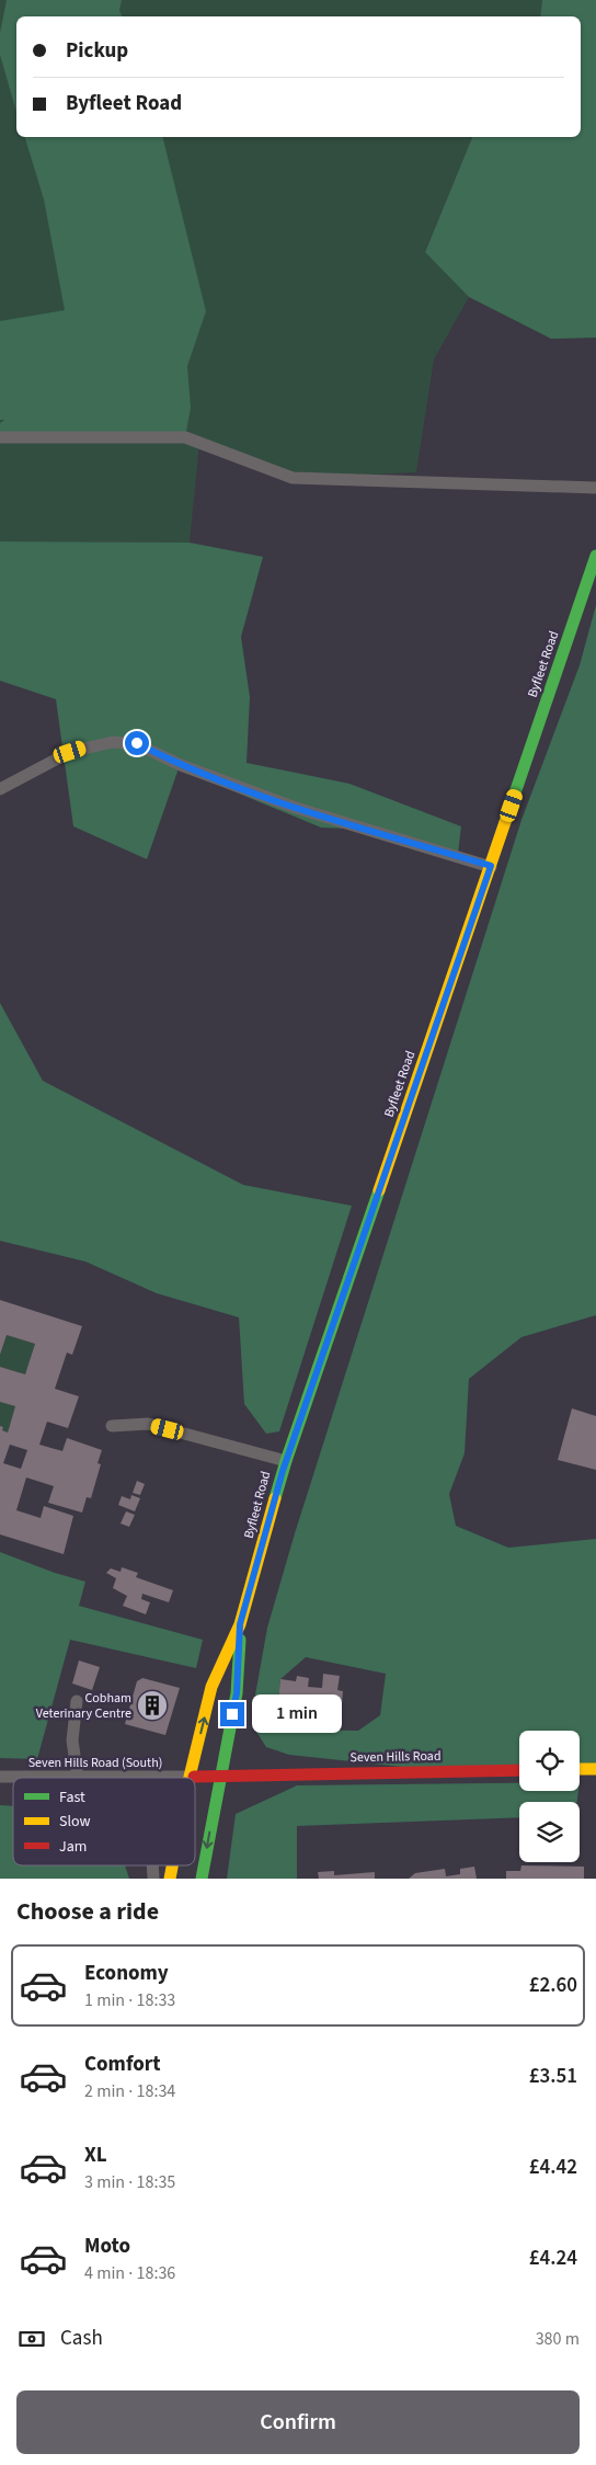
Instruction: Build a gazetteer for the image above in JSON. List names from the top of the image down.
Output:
{
  "streets": {
    "main road": ["Byfleet Road", "Seven Hills Road"],
    "lane": ["Seven Hills Road (South)"]
  },
  "crossings": [
    ["Byfleet Road", "Seven Hills Road"],
    ["Byfleet Road", "Seven Hills Road (South)"],
    ["Seven Hills Road", "Seven Hills Road (South)"]
  ],
  "places": {
    "building": ["Cobham Veterinary Centre"]
  },
  "legend": ["Fast", "Slow", "Jam"],
  "page": {
    "banner": ["Pickup", "Byfleet Road"],
    "bubble": "1 min",
    "heading": "Choose a ride",
    "list": [
      {
        "name": "Economy",
        "note": "1 min · 18:33",
        "value": "£2.60"
      },
      {
        "name": "Comfort",
        "note": "2 min · 18:34",
        "value": "£3.51"
      },
      {
        "name": "XL",
        "note": "3 min · 18:35",
        "value": "£4.42"
      },
      {
        "name": "Moto",
        "note": "4 min · 18:36",
        "value": "£4.24"
      }
    ],
    "pay": ["Cash", "380 m"],
    "buttons": "Confirm"
  }
}
